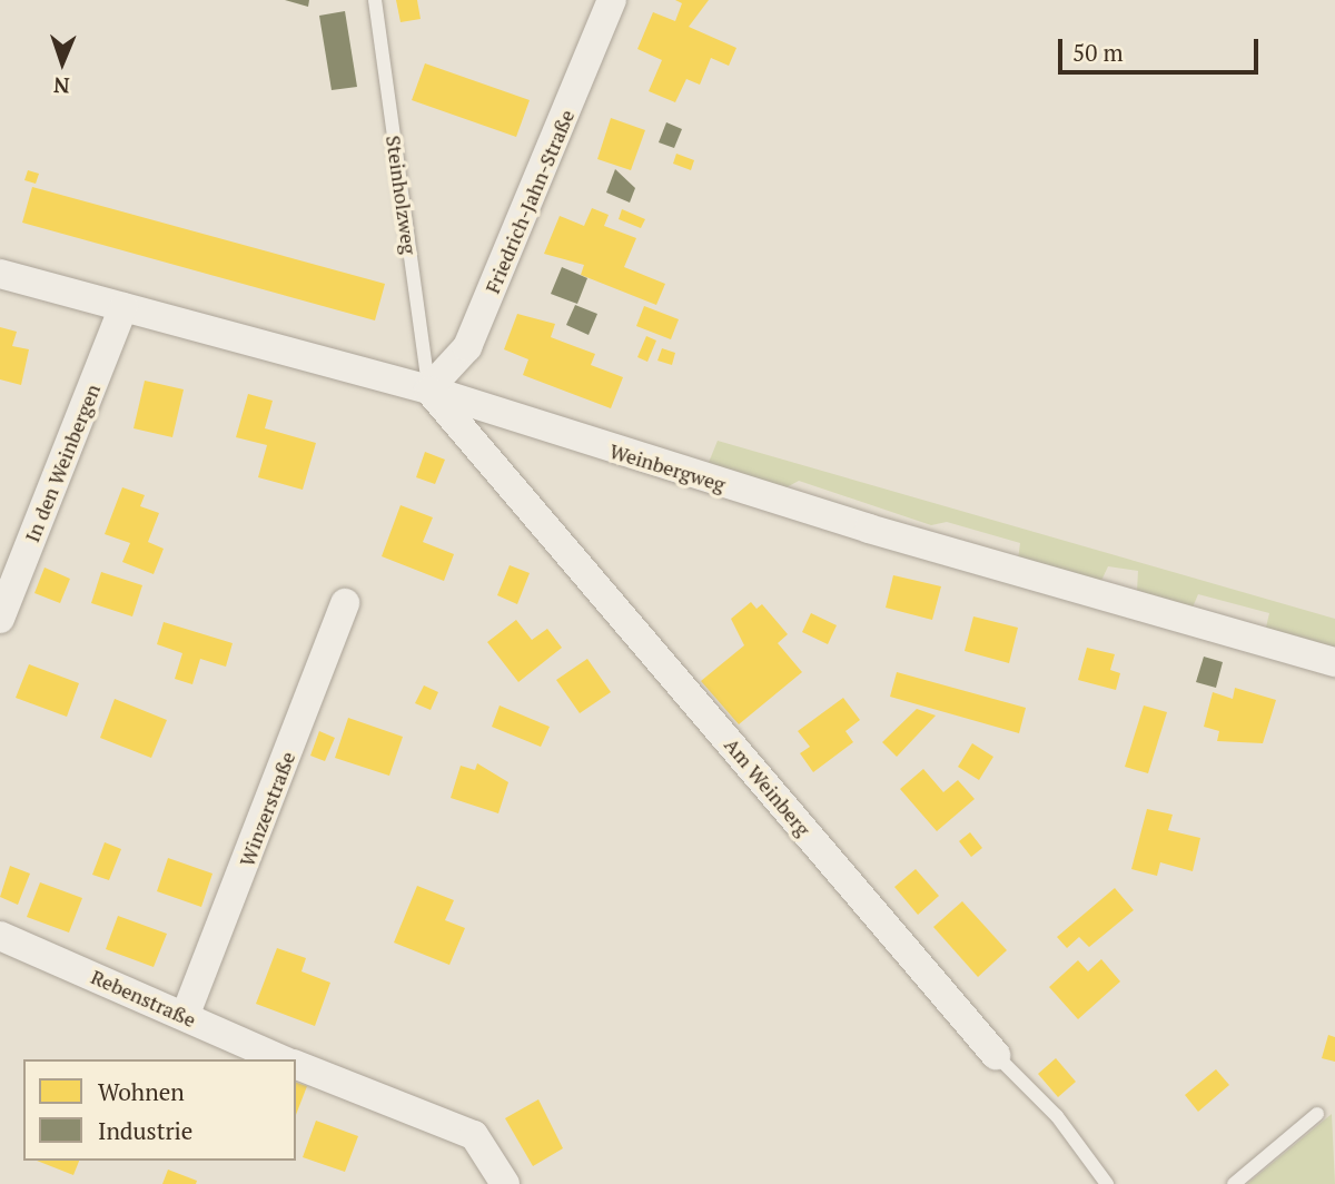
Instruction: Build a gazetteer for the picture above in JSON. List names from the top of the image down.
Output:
{
  "streets": {
    "street": [
      "Friedrich-Jahn-Straße",
      "In den Weinbergen",
      "Weinbergweg",
      "Am Weinberg",
      "Winzerstraße",
      "Rebenstraße"
    ],
    "lane": ["Steinholzweg"]
  },
  "crossings": [
    ["Steinholzweg", "Friedrich-Jahn-Straße"],
    ["Steinholzweg", "Weinbergweg"],
    ["Steinholzweg", "Am Weinberg"],
    ["Friedrich-Jahn-Straße", "Weinbergweg"],
    ["Friedrich-Jahn-Straße", "Am Weinberg"],
    ["In den Weinbergen", "Weinbergweg"],
    ["Weinbergweg", "Am Weinberg"],
    ["Winzerstraße", "Rebenstraße"]
  ],
  "legend": ["Wohnen", "Industrie"],
  "scale_bar": "50 m",
  "north": "bottom"
}
